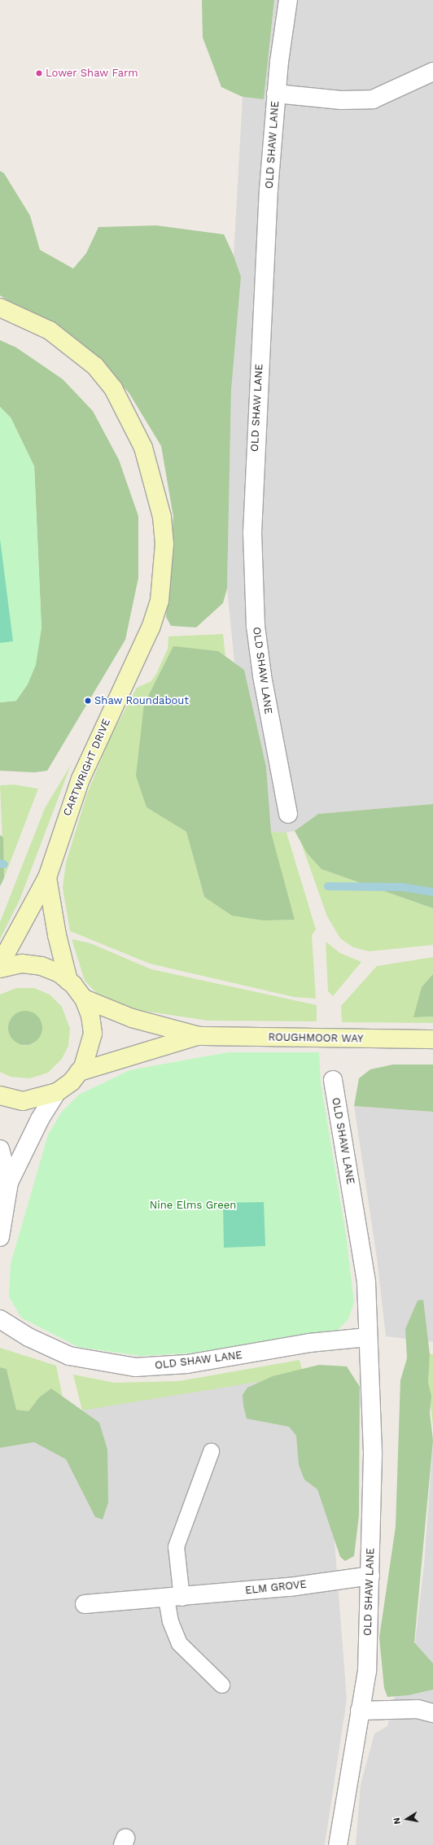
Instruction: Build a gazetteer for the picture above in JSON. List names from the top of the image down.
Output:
{
  "streets": {
    "street": [
      "OLD SHAW LANE",
      "CARTWRIGHT DRIVE",
      "ROUGHMOOR WAY",
      "ELM GROVE"
    ]
  },
  "crossings": [
    ["OLD SHAW LANE", "ELM GROVE"],
    ["CARTWRIGHT DRIVE", "ROUGHMOOR WAY"]
  ],
  "parks": ["Nine Elms Green"],
  "places": ["Lower Shaw Farm", "Shaw Roundabout"],
  "north": "left"
}
